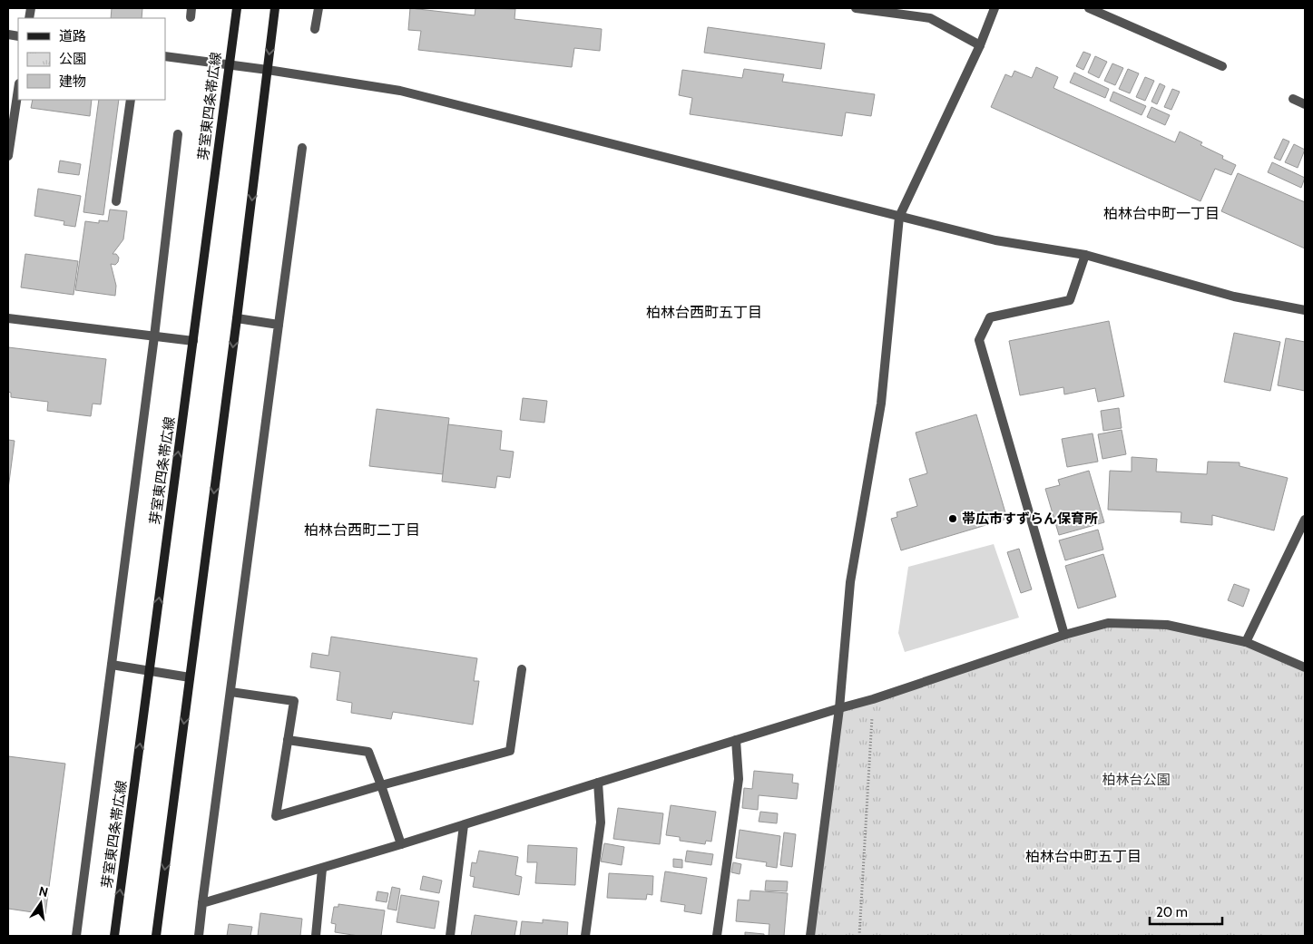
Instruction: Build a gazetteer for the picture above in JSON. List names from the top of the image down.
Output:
{
  "streets": {
    "main road": ["芽室東四条帯広線"]
  },
  "districts": [
    "柏林台中町一丁目",
    "柏林台西町五丁目",
    "柏林台西町二丁目",
    "柏林台中町五丁目"
  ],
  "parks": ["柏林台公園"],
  "places": ["帯広市すずらん保育所"],
  "legend": ["道路", "公園", "建物"],
  "scale_bar": "20 m",
  "north": "top"
}
